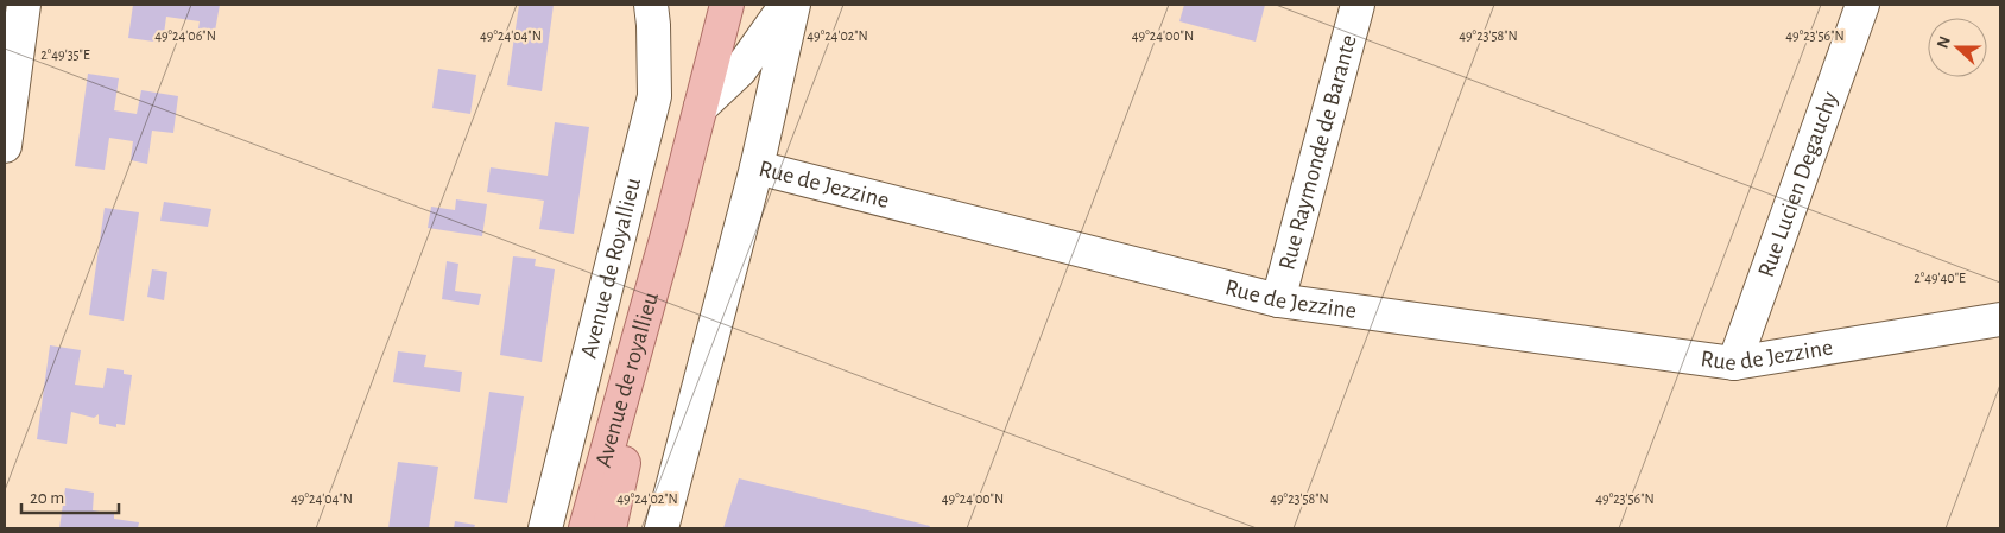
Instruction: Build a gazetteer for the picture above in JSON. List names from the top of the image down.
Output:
{
  "streets": {
    "main road": ["Avenue de Royallieu", "Avenue de royallieu"],
    "street": ["Rue Raymonde de Barante", "Rue de Jezzine", "Rue Lucien Degauchy"]
  },
  "crossings": [
    ["Rue Raymonde de Barante", "Rue de Jezzine"],
    ["Rue de Jezzine", "Rue Lucien Degauchy"],
    ["Avenue de Royallieu", "Avenue de royallieu"]
  ],
  "scale_bar": "20 m",
  "north": "left",
  "coordinates": [
    "49°24'06\"N",
    "49°24'04\"N",
    "49°24'02\"N",
    "49°24'00\"N",
    "49°23'58\"N",
    "49°23'56\"N",
    "2°49'35\"E",
    "2°49'40\"E"
  ]
}
